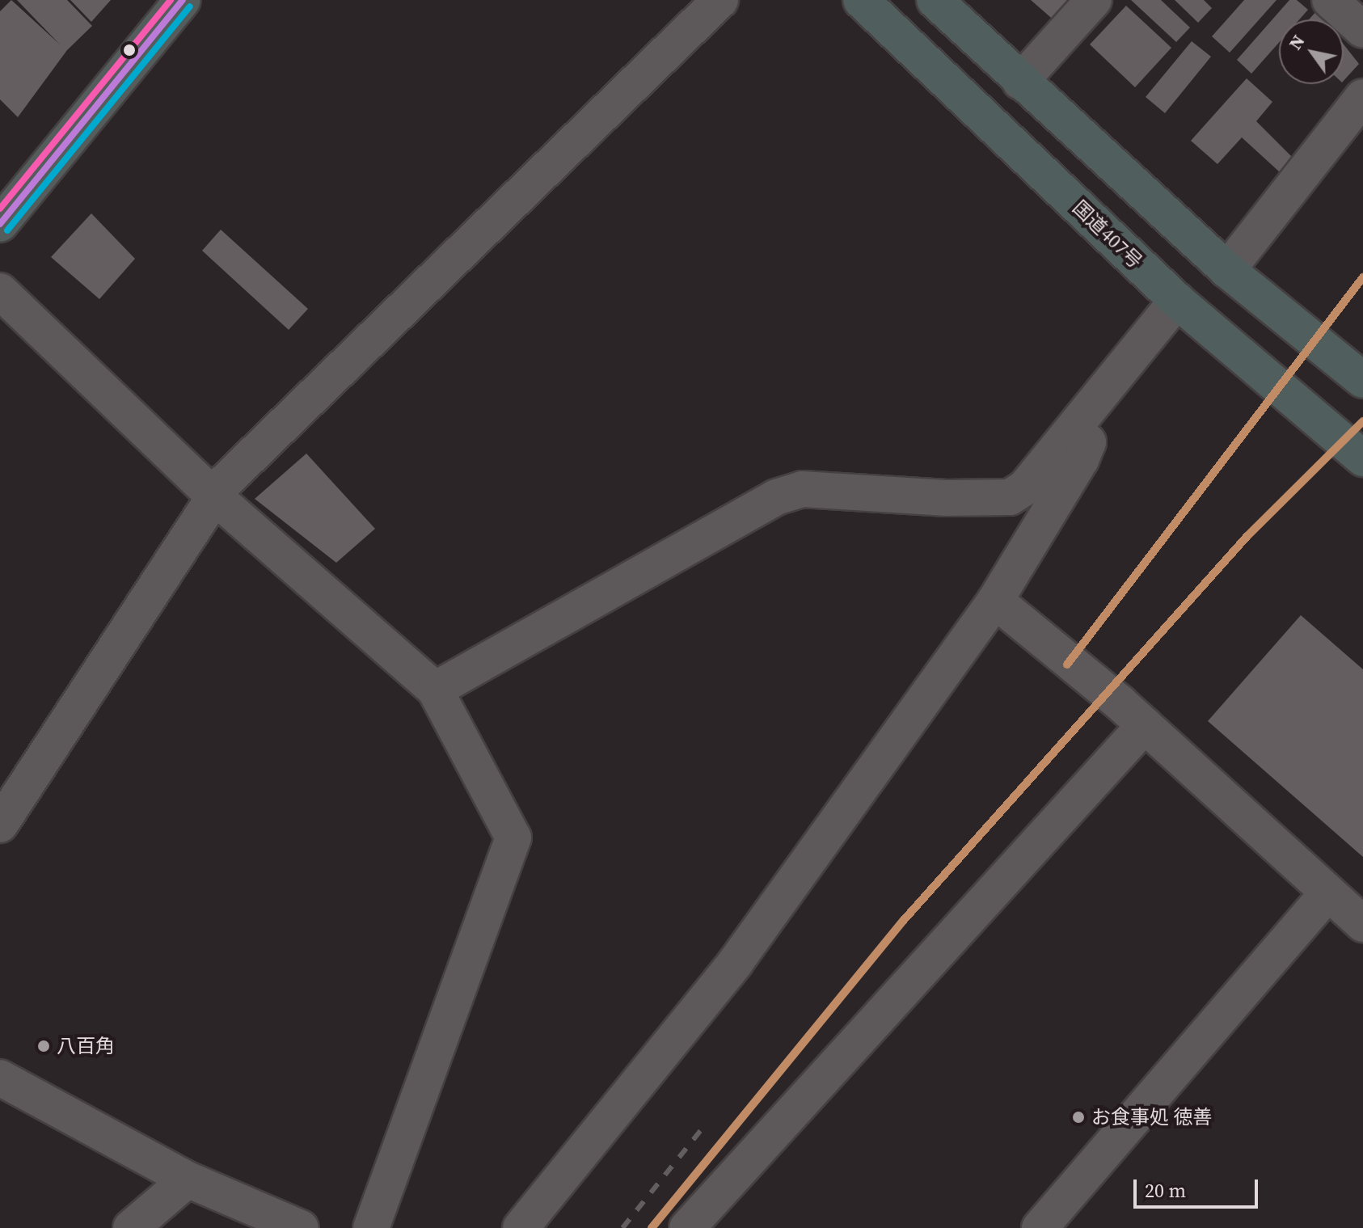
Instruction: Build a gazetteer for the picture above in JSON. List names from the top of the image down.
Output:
{
  "streets": {
    "highway": ["国道407号"]
  },
  "places": ["八百角", "お食事処 徳善"],
  "scale_bar": "20 m",
  "north": "top left"
}
